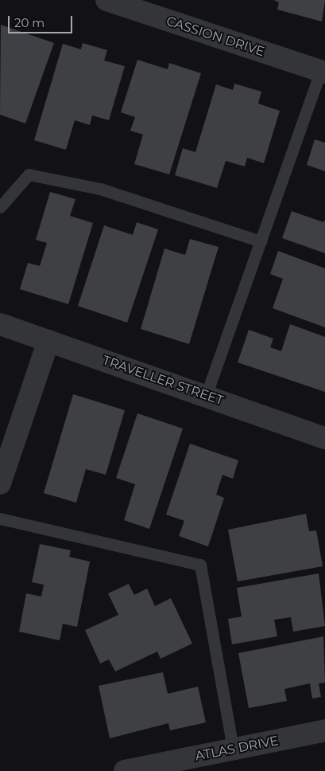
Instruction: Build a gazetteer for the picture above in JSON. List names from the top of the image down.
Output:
{
  "streets": {
    "street": ["CASSION DRIVE", "TRAVELLER STREET", "ATLAS DRIVE"]
  },
  "scale_bar": "20 m"
}
